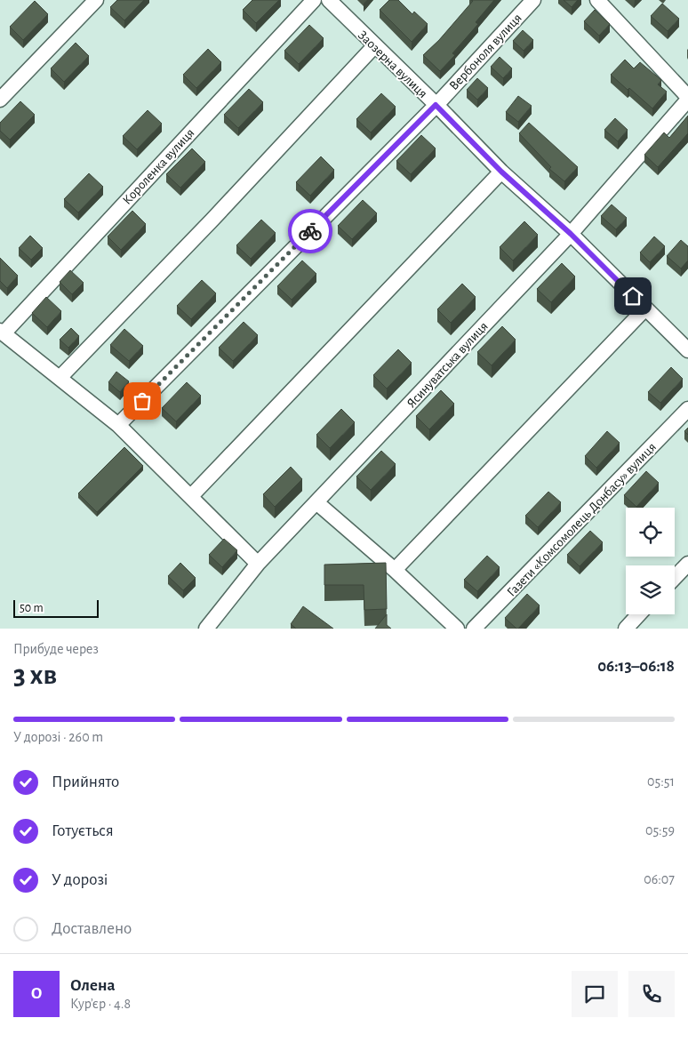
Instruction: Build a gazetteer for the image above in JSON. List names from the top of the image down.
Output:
{
  "streets": {
    "street": [
      "Вербоноля вулиця",
      "Заозерна вулиця",
      "Короленка вулиця",
      "Ясинуватська вулиця",
      "Газети «Комсомолець Донбасу» вулиця"
    ]
  },
  "crossings": [
    ["Вербоноля вулиця", "Заозерна вулиця"],
    ["Заозерна вулиця", "Ясинуватська вулиця"]
  ],
  "scale_bar": "50 m",
  "page": {
    "scale": "50 m",
    "heading": ["3 хв", "Прибуде через", "06:13–06:18"],
    "panel": ["Олена", "Кур’єр · 4.8"],
    "bar": "У дорозі · 260 m",
    "list": [
      ["Прийнято", "05:51"],
      ["Готується", "05:59"],
      ["У дорозі", "06:07"],
      "Доставлено"
    ],
    "round": "О"
  }
}
